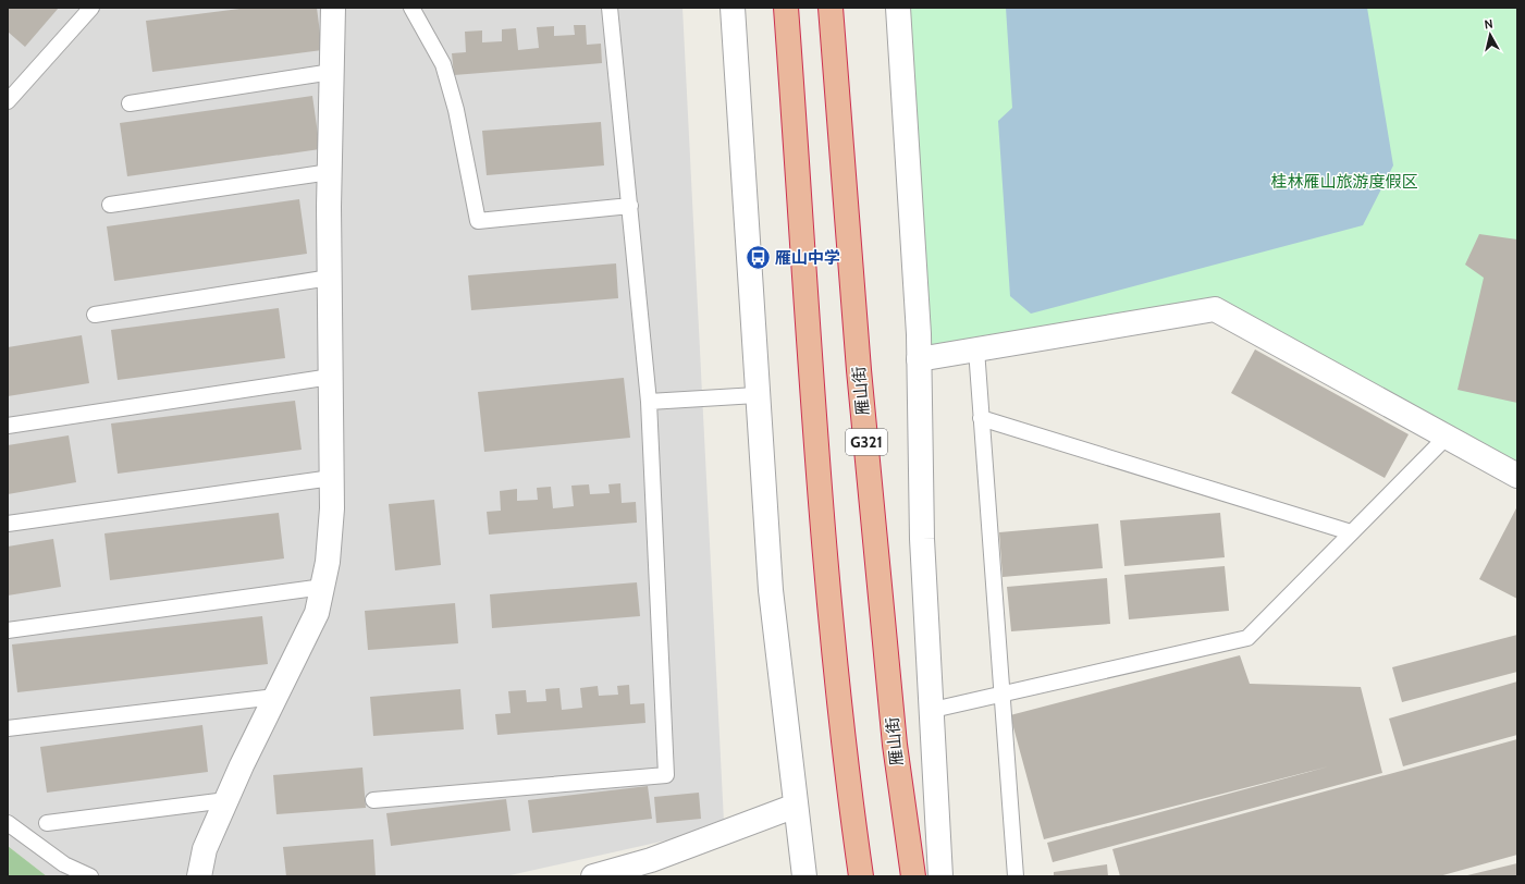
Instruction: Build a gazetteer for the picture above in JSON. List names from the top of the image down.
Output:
{
  "streets": {
    "highway": ["雁山街", "G321"]
  },
  "parks": ["桂林雁山旅游度假区"],
  "places": {
    "bus stop": ["雁山中学"]
  },
  "north": "top"
}
